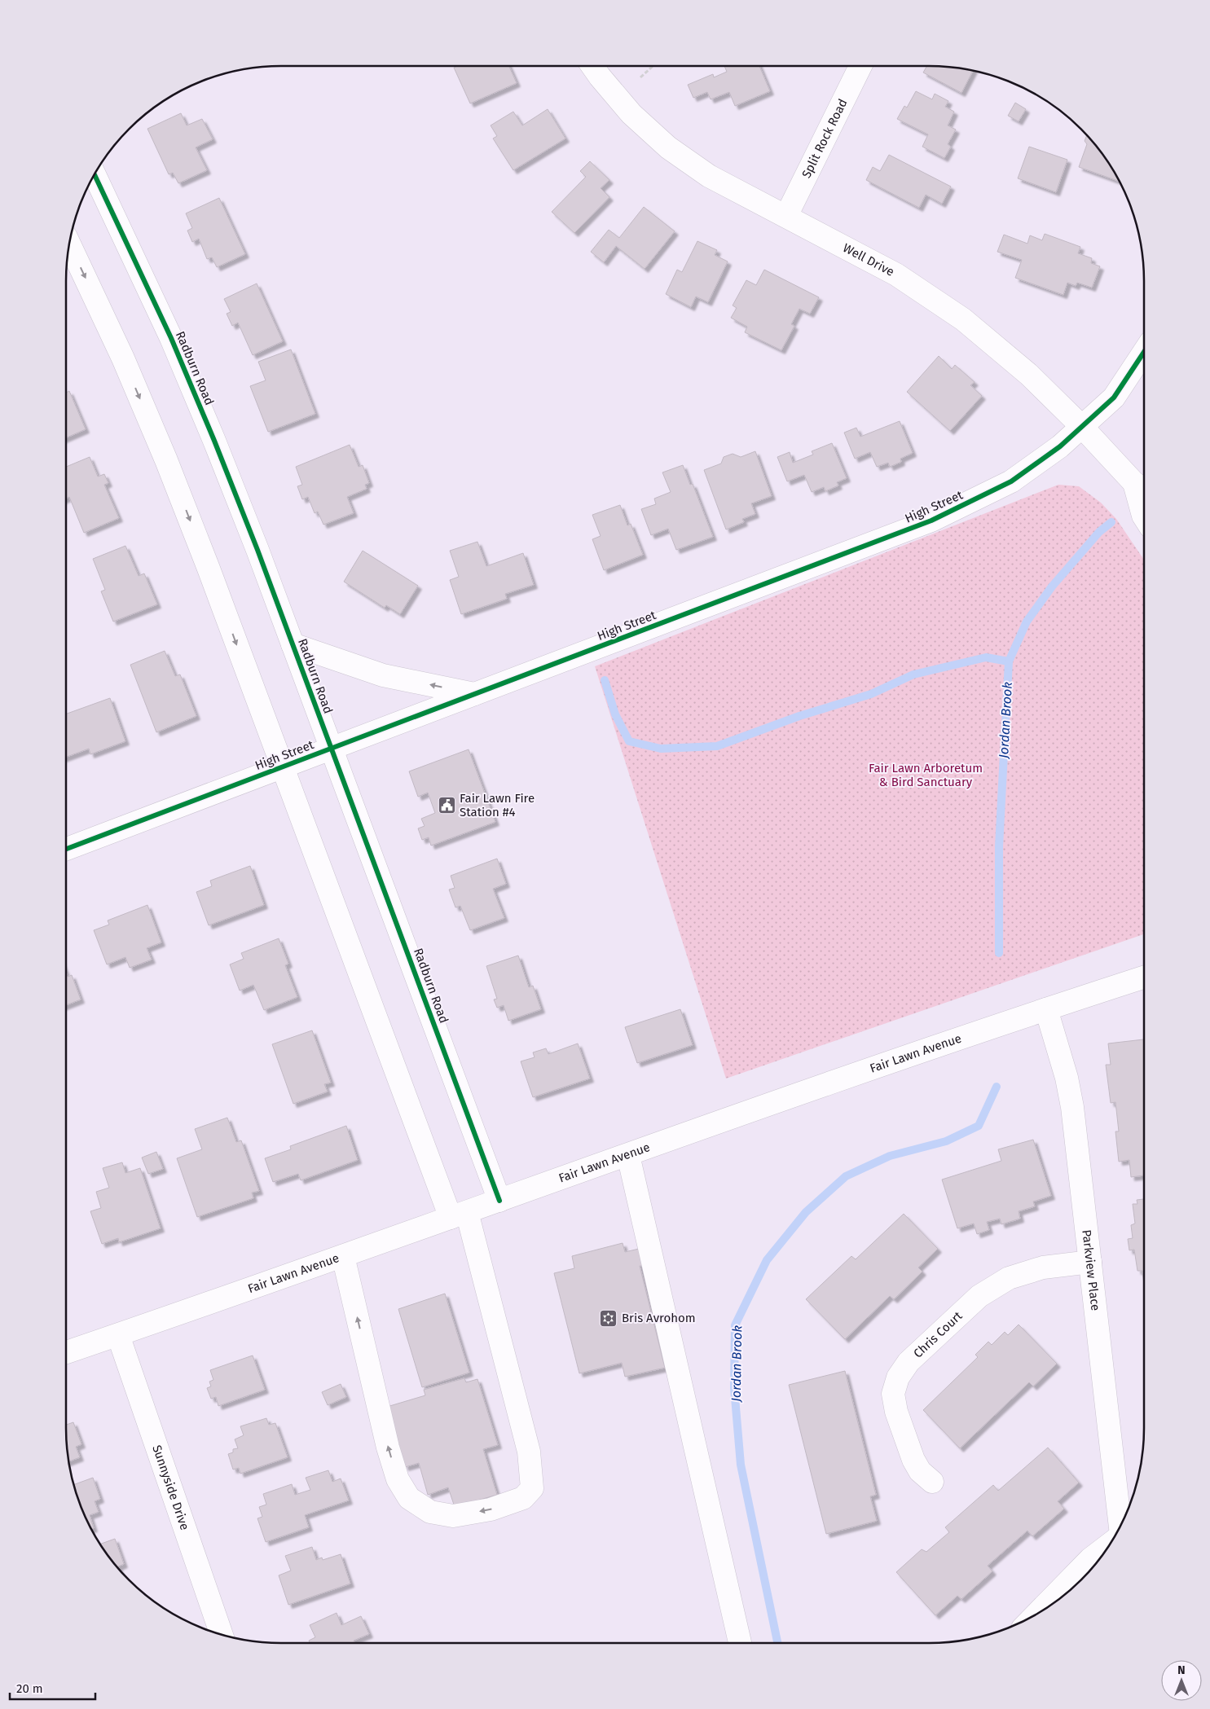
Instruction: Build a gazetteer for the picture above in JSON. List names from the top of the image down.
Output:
{
  "streets": {
    "street": [
      "Split Rock Road",
      "Well Drive",
      "Radburn Road",
      "High Street",
      "Fair Lawn Avenue",
      "Parkview Place",
      "Chris Court",
      "Sunnyside Drive"
    ]
  },
  "crossings": [
    ["Split Rock Road", "Well Drive"],
    ["Well Drive", "High Street"],
    ["Radburn Road", "High Street"],
    ["Radburn Road", "Fair Lawn Avenue"],
    ["Fair Lawn Avenue", "Parkview Place"],
    ["Fair Lawn Avenue", "Sunnyside Drive"],
    ["Parkview Place", "Chris Court"]
  ],
  "water": ["Jordan Brook"],
  "parks": ["Fair Lawn Arboretum & Bird Sanctuary"],
  "places": {
    "public building": ["Fair Lawn Fire Station #4"],
    "synagogue": ["Bris Avrohom"]
  },
  "scale_bar": "20 m",
  "north": "top"
}
